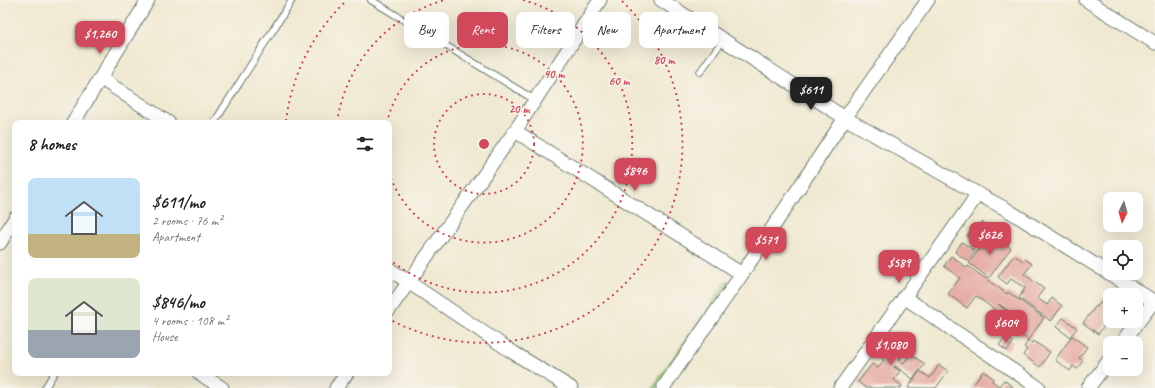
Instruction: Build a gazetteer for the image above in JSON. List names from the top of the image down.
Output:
{
  "north": "bottom",
  "page": {
    "chip": [
      "Buy",
      "Rent",
      "Filters",
      "New",
      "Apartment"
    ],
    "price": [
      "$1,260",
      "$611",
      "$846",
      "$626",
      "$571",
      "$589",
      "$604",
      "$1,080"
    ],
    "heading": "8 homes",
    "list": [
      {
        "name": "$611/mo",
        "note": "2 rooms · 76 m² · Apartment"
      },
      {
        "name": "$846/mo",
        "note": "4 rooms · 108 m² · House"
      }
    ],
    "map_buttons": ["+", "−"]
  },
  "rings": [
    "80 m",
    "40 m",
    "60 m",
    "20 m"
  ]
}
